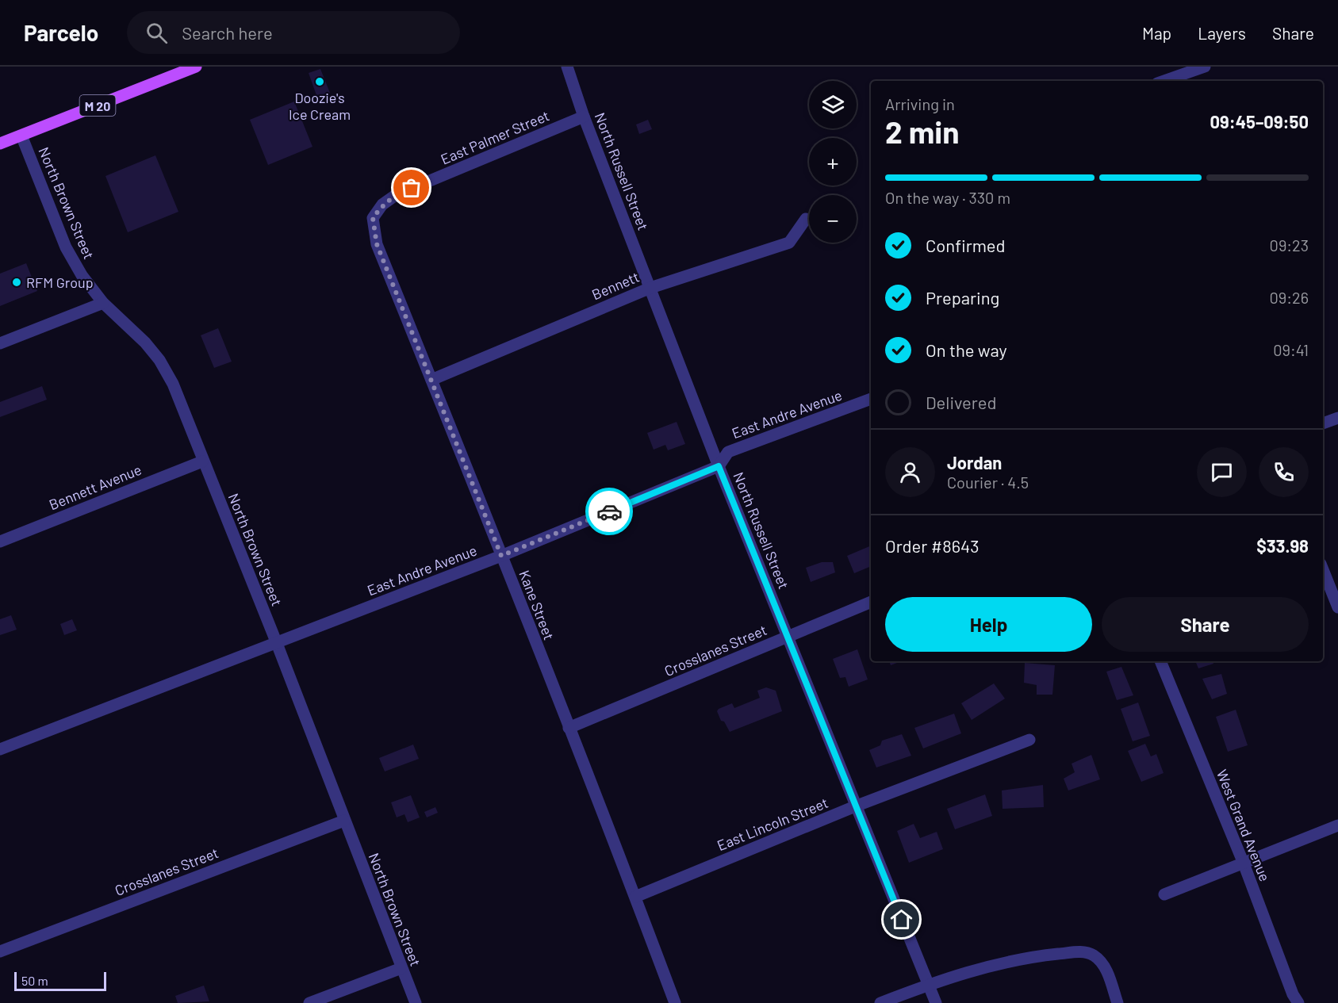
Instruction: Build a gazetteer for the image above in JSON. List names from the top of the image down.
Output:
{
  "streets": {
    "main road": ["M 20"],
    "street": [
      "East Palmer Street",
      "North Russell Street",
      "North Brown Street",
      "Bennett",
      "East Andre Avenue",
      "Bennett Avenue",
      "Kane Street",
      "Crosslanes Street",
      "East Lincoln Street",
      "West Grand Avenue"
    ]
  },
  "crossings": [
    ["M 20", "North Brown Street"],
    ["East Palmer Street", "North Russell Street"],
    ["East Palmer Street", "Kane Street"],
    ["North Russell Street", "Bennett"],
    ["North Russell Street", "East Andre Avenue"],
    ["North Russell Street", "Crosslanes Street"],
    ["North Russell Street", "East Lincoln Street"],
    ["North Brown Street", "East Andre Avenue"],
    ["North Brown Street", "Bennett Avenue"],
    ["North Brown Street", "Crosslanes Street"],
    ["Bennett", "Kane Street"],
    ["East Andre Avenue", "Kane Street"],
    ["Kane Street", "Crosslanes Street"],
    ["Kane Street", "East Lincoln Street"]
  ],
  "places": ["Doozie's Ice Cream", "RFM Group"],
  "scale_bar": "50 m",
  "page": {
    "header": "Parcelo",
    "search": "Search here",
    "nav": ["Map", "Layers", "Share"],
    "map_buttons": ["+", "−"],
    "heading": ["2 min", "Arriving in", "09:45–09:50"],
    "panel": [
      "Jordan",
      "Courier · 4.5",
      "Order #8643",
      "$33.98"
    ],
    "bar": "On the way · 330 m",
    "list": [
      ["Confirmed", "09:23"],
      ["Preparing", "09:26"],
      ["On the way", "09:41"],
      "Delivered"
    ],
    "buttons": ["Help", "Share"],
    "scale": "50 m"
  }
}
